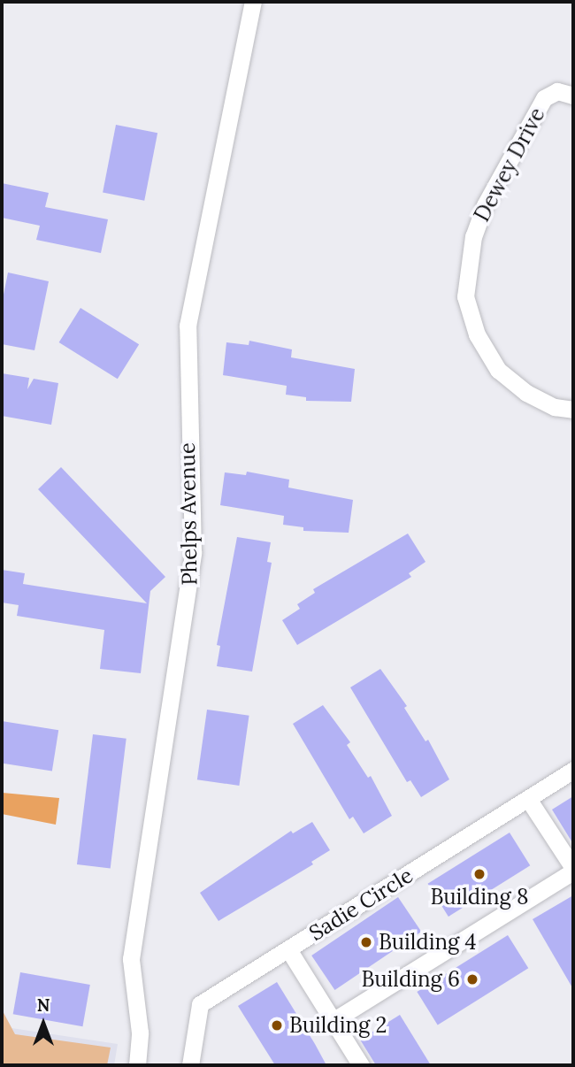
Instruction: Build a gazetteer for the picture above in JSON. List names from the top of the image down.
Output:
{
  "streets": {
    "street": ["Dewey Drive", "Phelps Avenue", "Sadie Circle"]
  },
  "places": [
    "Building 8",
    "Building 4",
    "Building 6",
    "Building 2"
  ],
  "north": "top"
}
